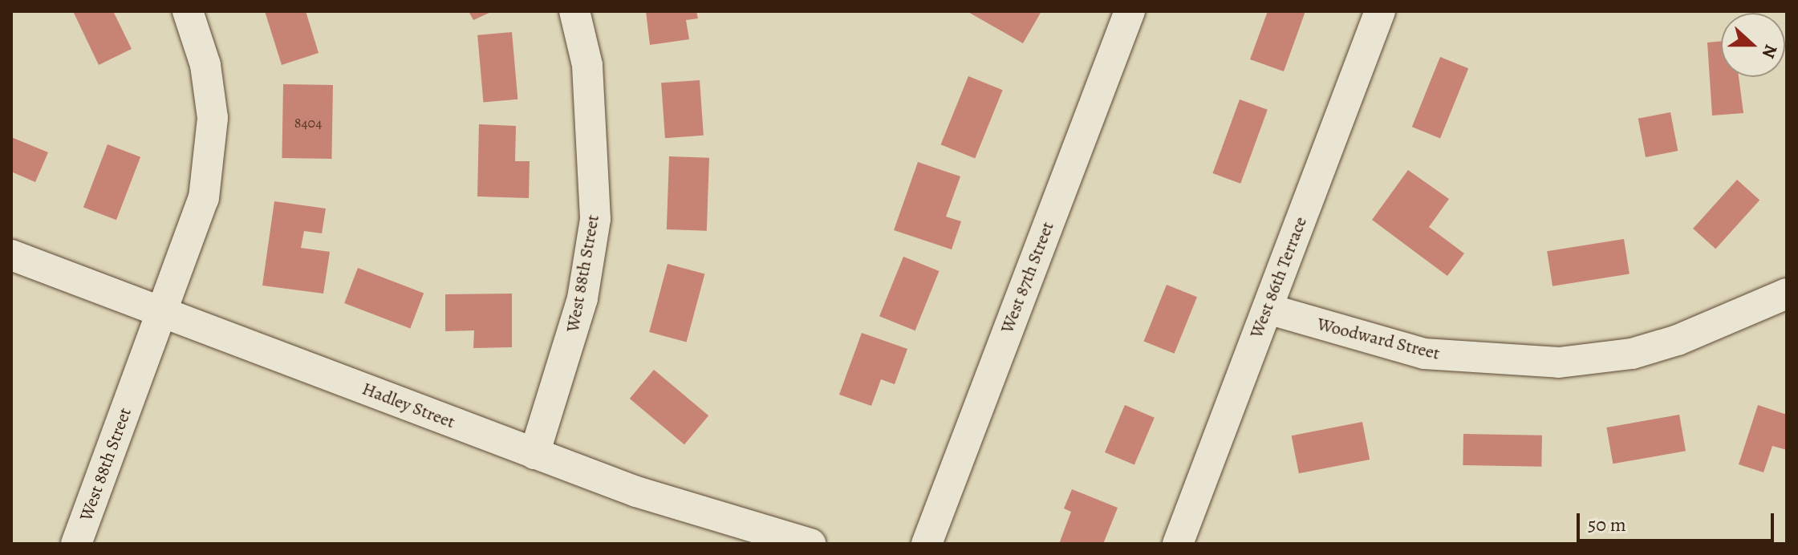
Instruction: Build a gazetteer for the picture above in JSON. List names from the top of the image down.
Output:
{
  "streets": {
    "street": [
      "West 88th Street",
      "West 87th Street",
      "West 86th Terrace",
      "Woodward Street",
      "Hadley Street"
    ]
  },
  "crossings": [
    ["West 88th Street", "Hadley Street"],
    ["West 86th Terrace", "Woodward Street"]
  ],
  "house_numbers": ["8404"],
  "scale_bar": "50 m",
  "north": "right"
}
